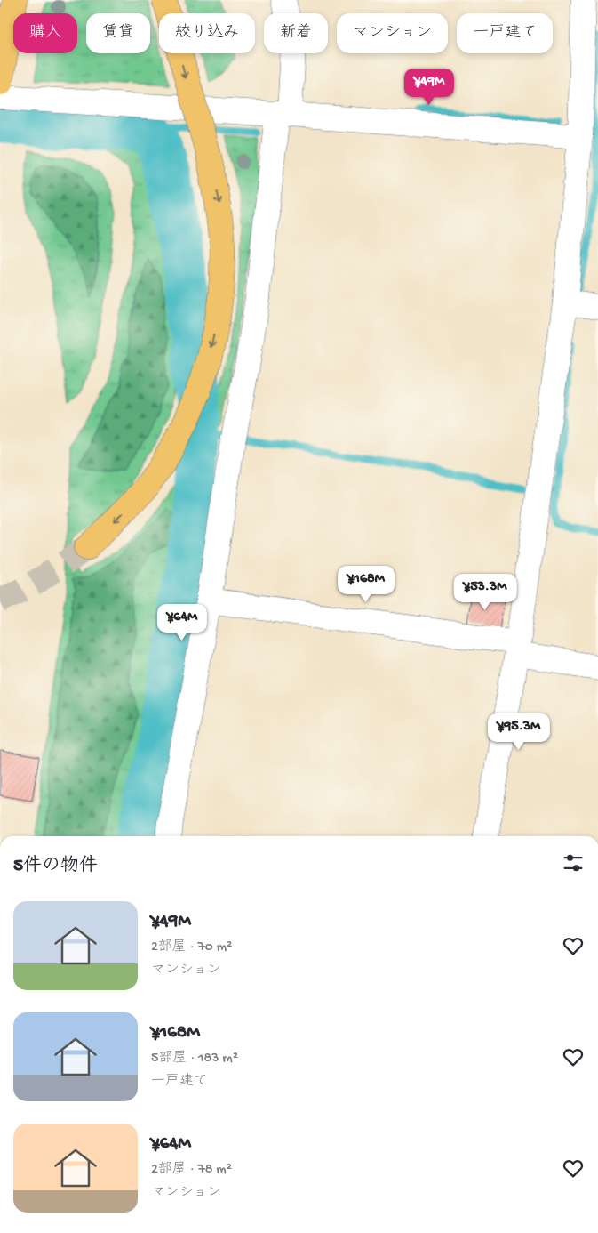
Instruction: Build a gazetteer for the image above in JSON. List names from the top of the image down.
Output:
{
  "page": {
    "chip": [
      "購入",
      "賃貸",
      "絞り込み",
      "新着",
      "マンション",
      "一戸建て"
    ],
    "price": [
      "¥49M",
      "¥168M",
      "¥53.3M",
      "¥64M",
      "¥95.3M"
    ],
    "heading": "5件の物件",
    "list": [
      {
        "name": "¥49M",
        "note": "2部屋 · 70 m² · マンション"
      },
      {
        "name": "¥168M",
        "note": "5部屋 · 183 m² · 一戸建て"
      },
      {
        "name": "¥64M",
        "note": "2部屋 · 78 m² · マンション"
      }
    ]
  }
}
